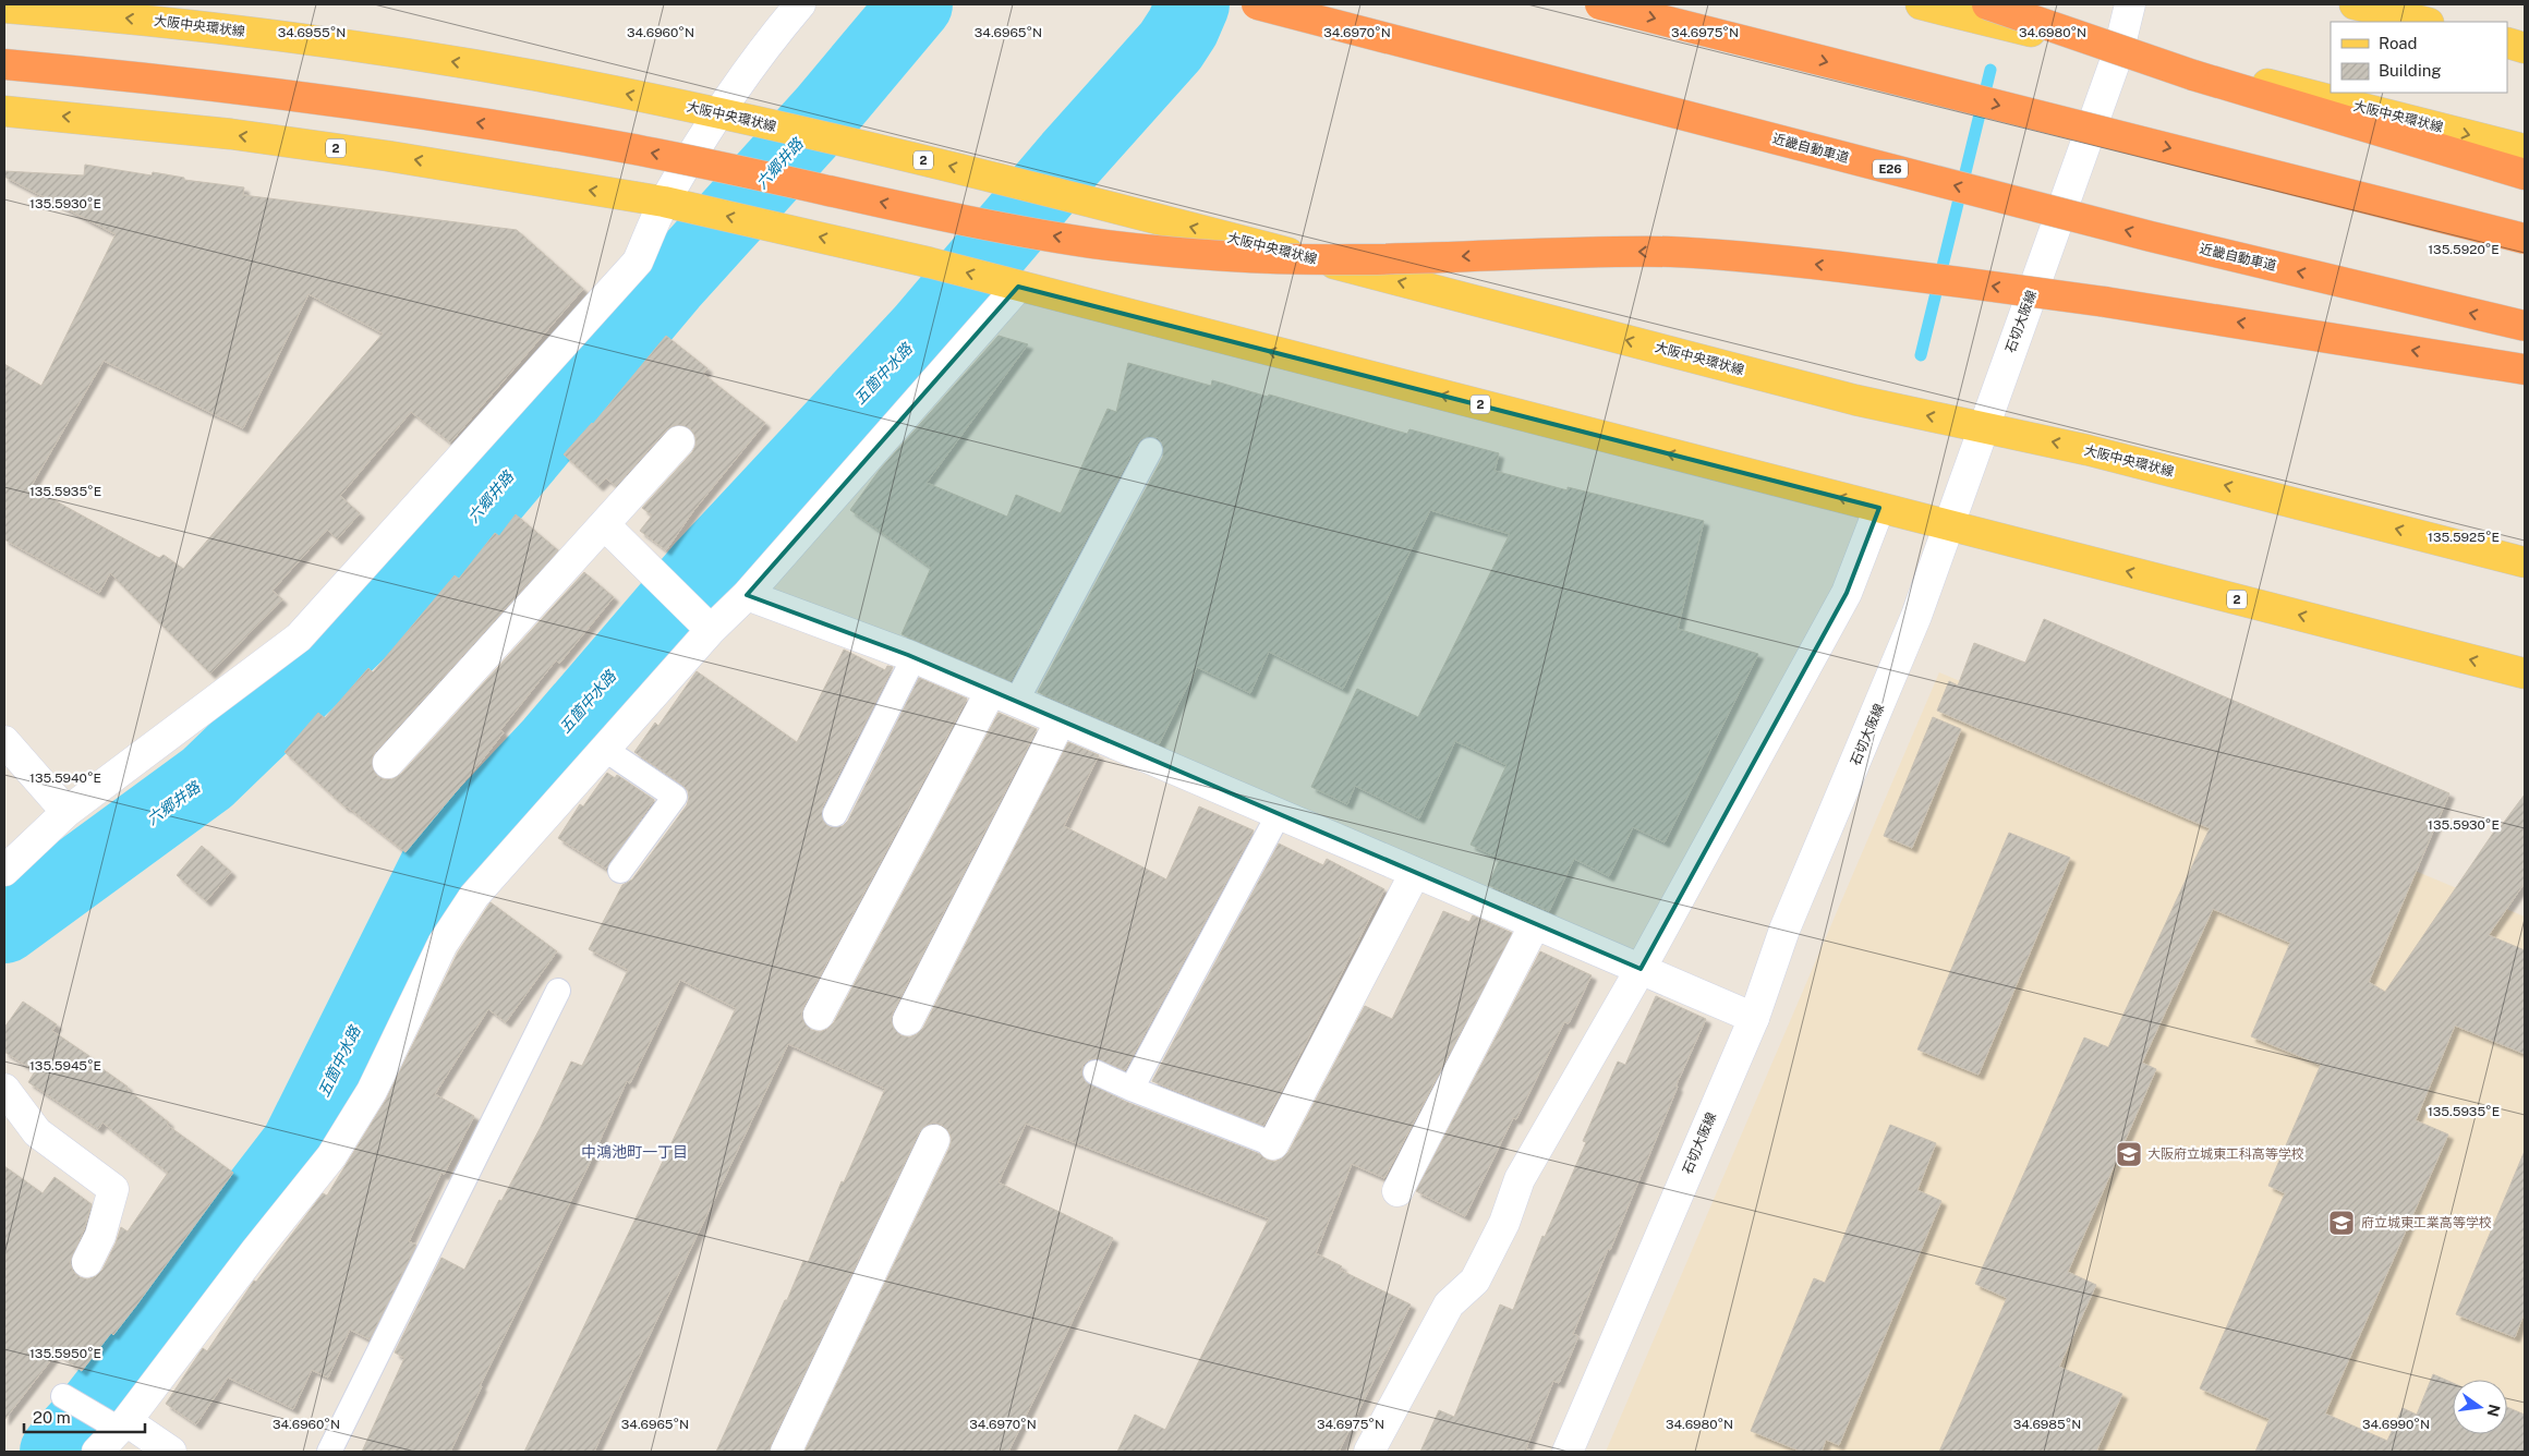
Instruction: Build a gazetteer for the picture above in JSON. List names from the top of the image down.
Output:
{
  "streets": {
    "highway": ["近畿自動車道", "E26"],
    "main road": ["大阪中央環状線", "2"],
    "street": ["石切大阪線"]
  },
  "crossings": [
    ["大阪中央環状線", "石切大阪線"],
    ["2", "石切大阪線"]
  ],
  "districts": ["中鴻池町一丁目"],
  "water": ["六郷井路", "五箇中水路"],
  "places": {
    "school or university": ["大阪府立城東工科高等学校", "府立城東工業高等学校"]
  },
  "legend": ["Road", "Building"],
  "scale_bar": "20 m",
  "north": "right",
  "coordinates": [
    "34.6955°N",
    "34.6960°N",
    "34.6965°N",
    "34.6970°N",
    "34.6975°N",
    "34.6980°N",
    "135.5930°E",
    "135.5920°E",
    "135.5935°E",
    "135.5925°E",
    "135.5940°E",
    "135.5945°E",
    "135.5950°E",
    "34.6985°N",
    "34.6990°N"
  ]
}
